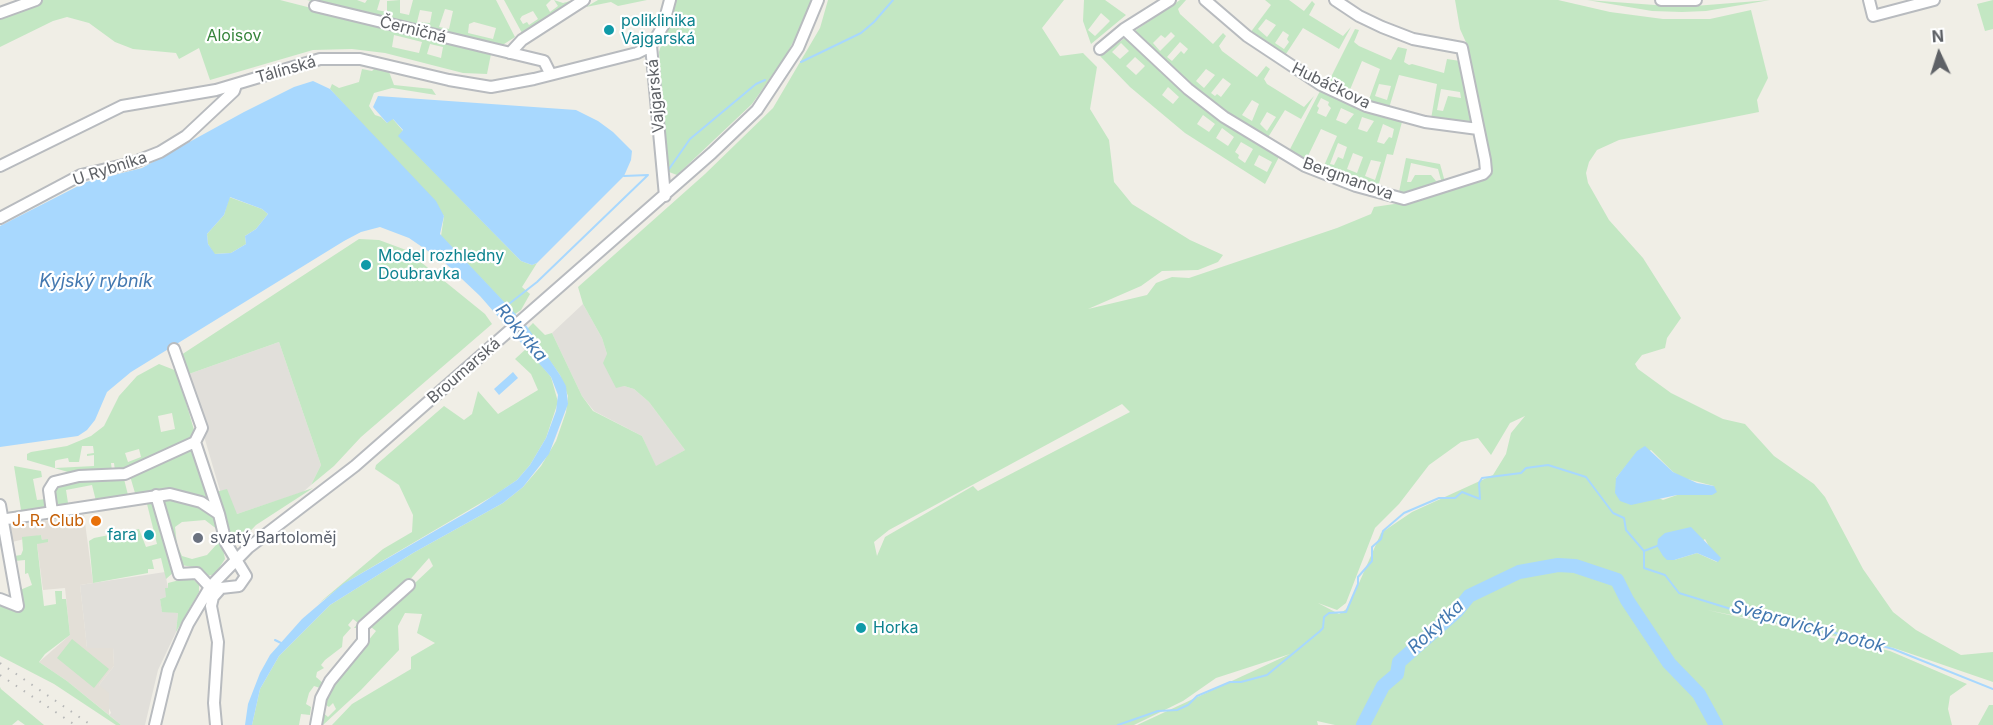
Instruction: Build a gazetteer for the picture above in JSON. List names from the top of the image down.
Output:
{
  "streets": {
    "street": [
      "Černičná",
      "Tálínská",
      "Hubáčkova",
      "Vajgarská",
      "U Rybníka",
      "Bergmanova",
      "Broumarská"
    ]
  },
  "crossings": [
    ["Černičná", "Tálínská"],
    ["Tálínská", "Vajgarská"],
    ["Tálínská", "U Rybníka"],
    ["Hubáčkova", "Bergmanova"],
    ["Vajgarská", "Broumarská"]
  ],
  "water": ["Kyjský rybník", "Rokytka", "Svépravický potok"],
  "parks": ["Aloisov"],
  "places": [
    "poliklinika Vajgarská",
    "Model rozhledny Doubravka",
    "J. R. Club",
    "fara",
    "svatý Bartoloměj",
    "Horka"
  ],
  "north": "top"
}
